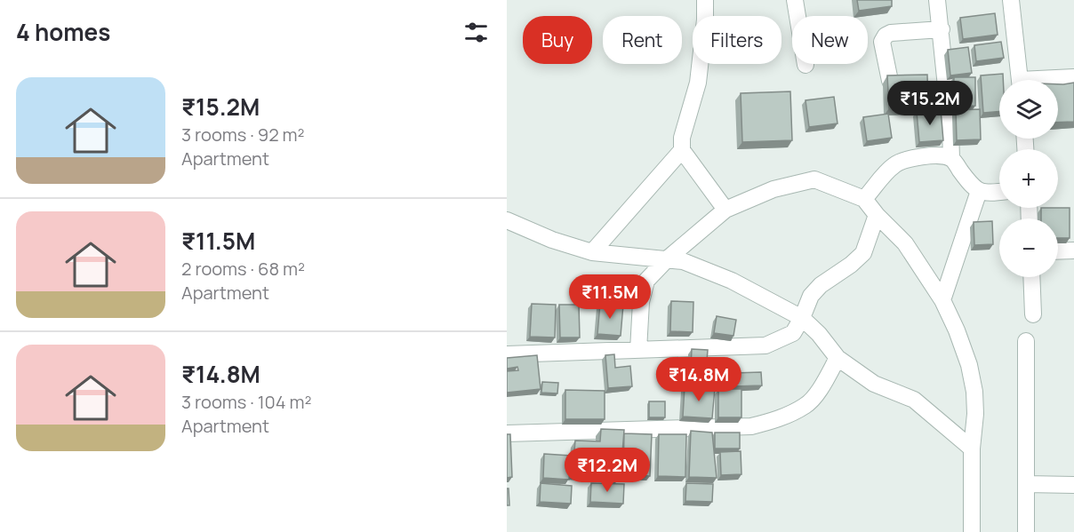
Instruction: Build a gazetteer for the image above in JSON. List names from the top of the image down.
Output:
{
  "page": {
    "heading": "4 homes",
    "chip": [
      "Buy",
      "Rent",
      "Filters",
      "New"
    ],
    "list": [
      {
        "name": "₹15.2M",
        "note": "3 rooms · 92 m² · Apartment"
      },
      {
        "name": "₹11.5M",
        "note": "2 rooms · 68 m² · Apartment"
      },
      {
        "name": "₹14.8M",
        "note": "3 rooms · 104 m² · Apartment"
      }
    ],
    "map_buttons": ["+", "−"],
    "price": [
      "₹15.2M",
      "₹11.5M",
      "₹14.8M",
      "₹12.2M"
    ]
  }
}
